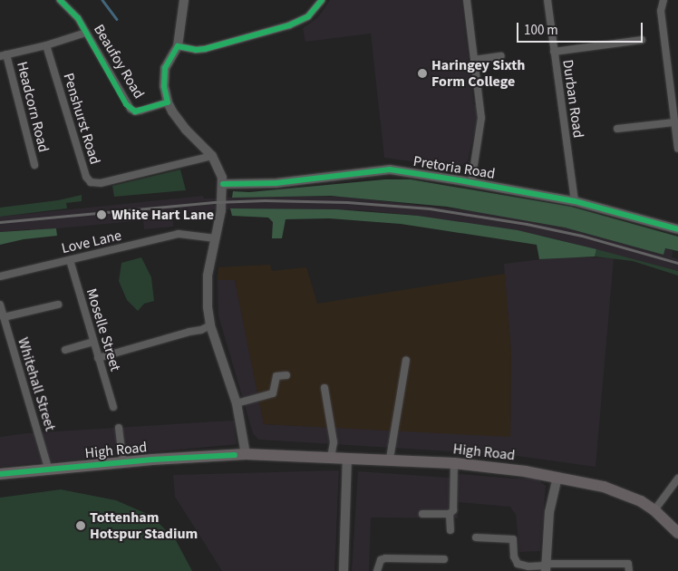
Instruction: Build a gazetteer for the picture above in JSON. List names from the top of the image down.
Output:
{
  "streets": {
    "main road": ["High Road"],
    "street": [
      "Beaufoy Road",
      "Durban Road",
      "Headcorn Road",
      "Penshurst Road",
      "Pretoria Road",
      "Love Lane",
      "Moselle Street",
      "Whitehall Street"
    ]
  },
  "crossings": [
    ["Durban Road", "Pretoria Road"],
    ["Love Lane", "Moselle Street"],
    ["Whitehall Street", "High Road"]
  ],
  "places": ["Haringey Sixth Form College", "White Hart Lane", "Tottenham Hotspur Stadium"],
  "scale_bar": "100 m"
}
